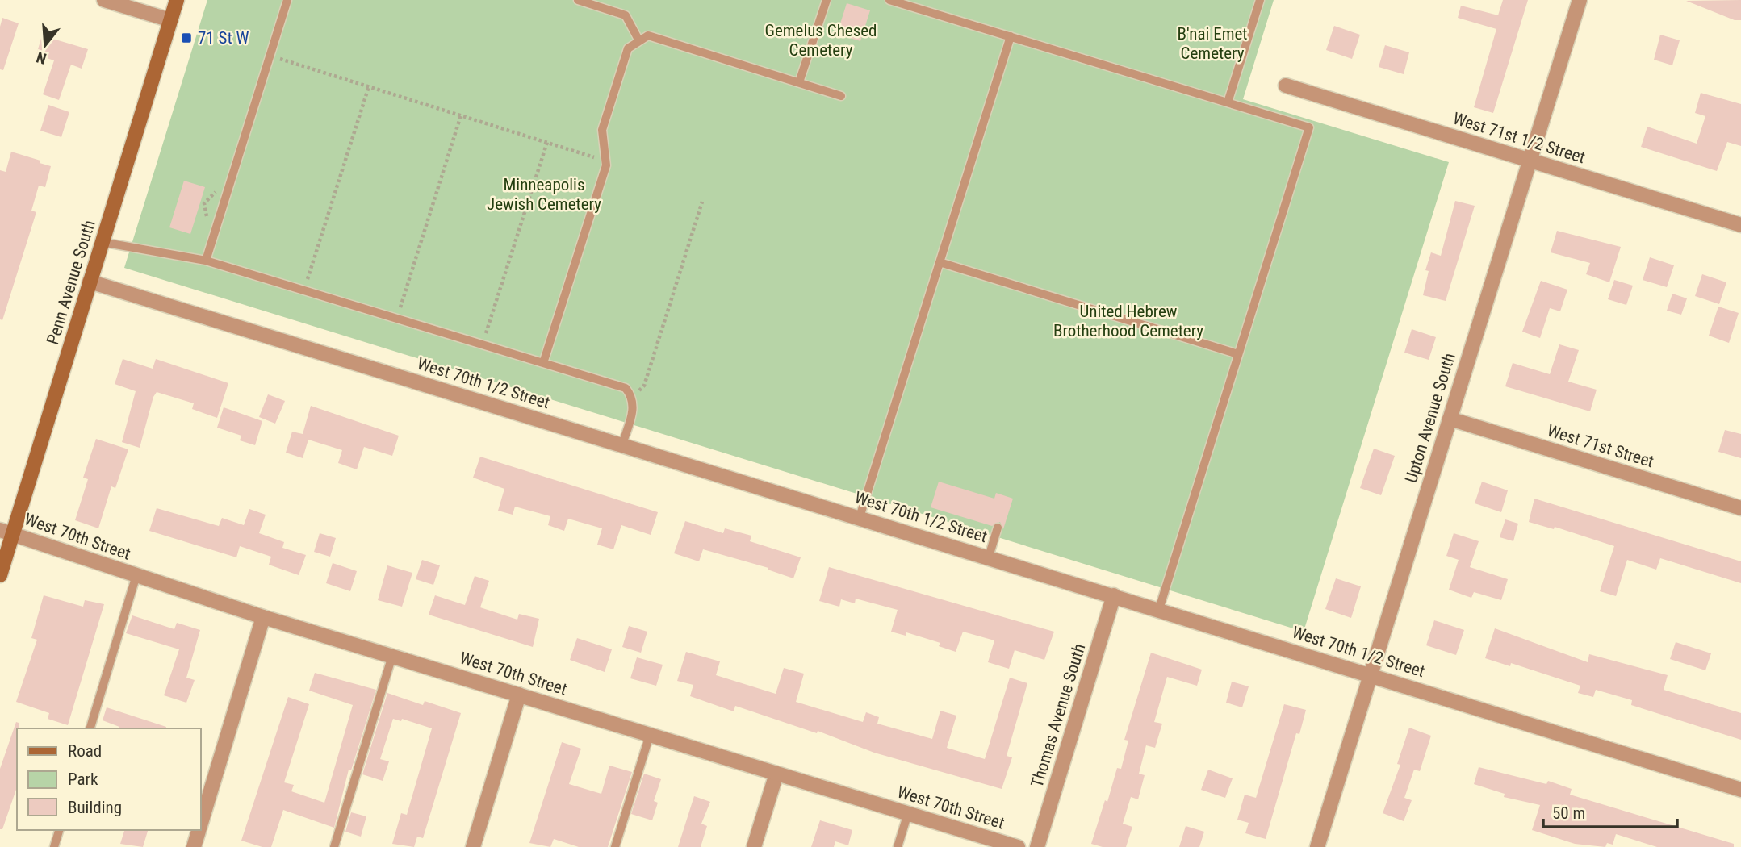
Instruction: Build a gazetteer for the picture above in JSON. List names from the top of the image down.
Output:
{
  "streets": {
    "main road": ["Penn Avenue South"],
    "street": [
      "West 71st 1/2 Street",
      "West 70th 1/2 Street",
      "Upton Avenue South",
      "West 71st Street",
      "West 70th Street",
      "Thomas Avenue South"
    ]
  },
  "crossings": [
    ["West 71st 1/2 Street", "Upton Avenue South"],
    ["Penn Avenue South", "West 70th 1/2 Street"],
    ["Penn Avenue South", "West 70th Street"],
    ["West 70th 1/2 Street", "Upton Avenue South"],
    ["West 70th 1/2 Street", "Thomas Avenue South"],
    ["Upton Avenue South", "West 71st Street"]
  ],
  "parks": [
    "Gemelus Chesed Cemetery",
    "B'nai Emet Cemetery",
    "Minneapolis Jewish Cemetery",
    "United Hebrew Brotherhood Cemetery"
  ],
  "places": {
    "transit": ["71 St W"]
  },
  "legend": ["Road", "Park", "Building"],
  "scale_bar": "50 m",
  "north": "bottom"
}
